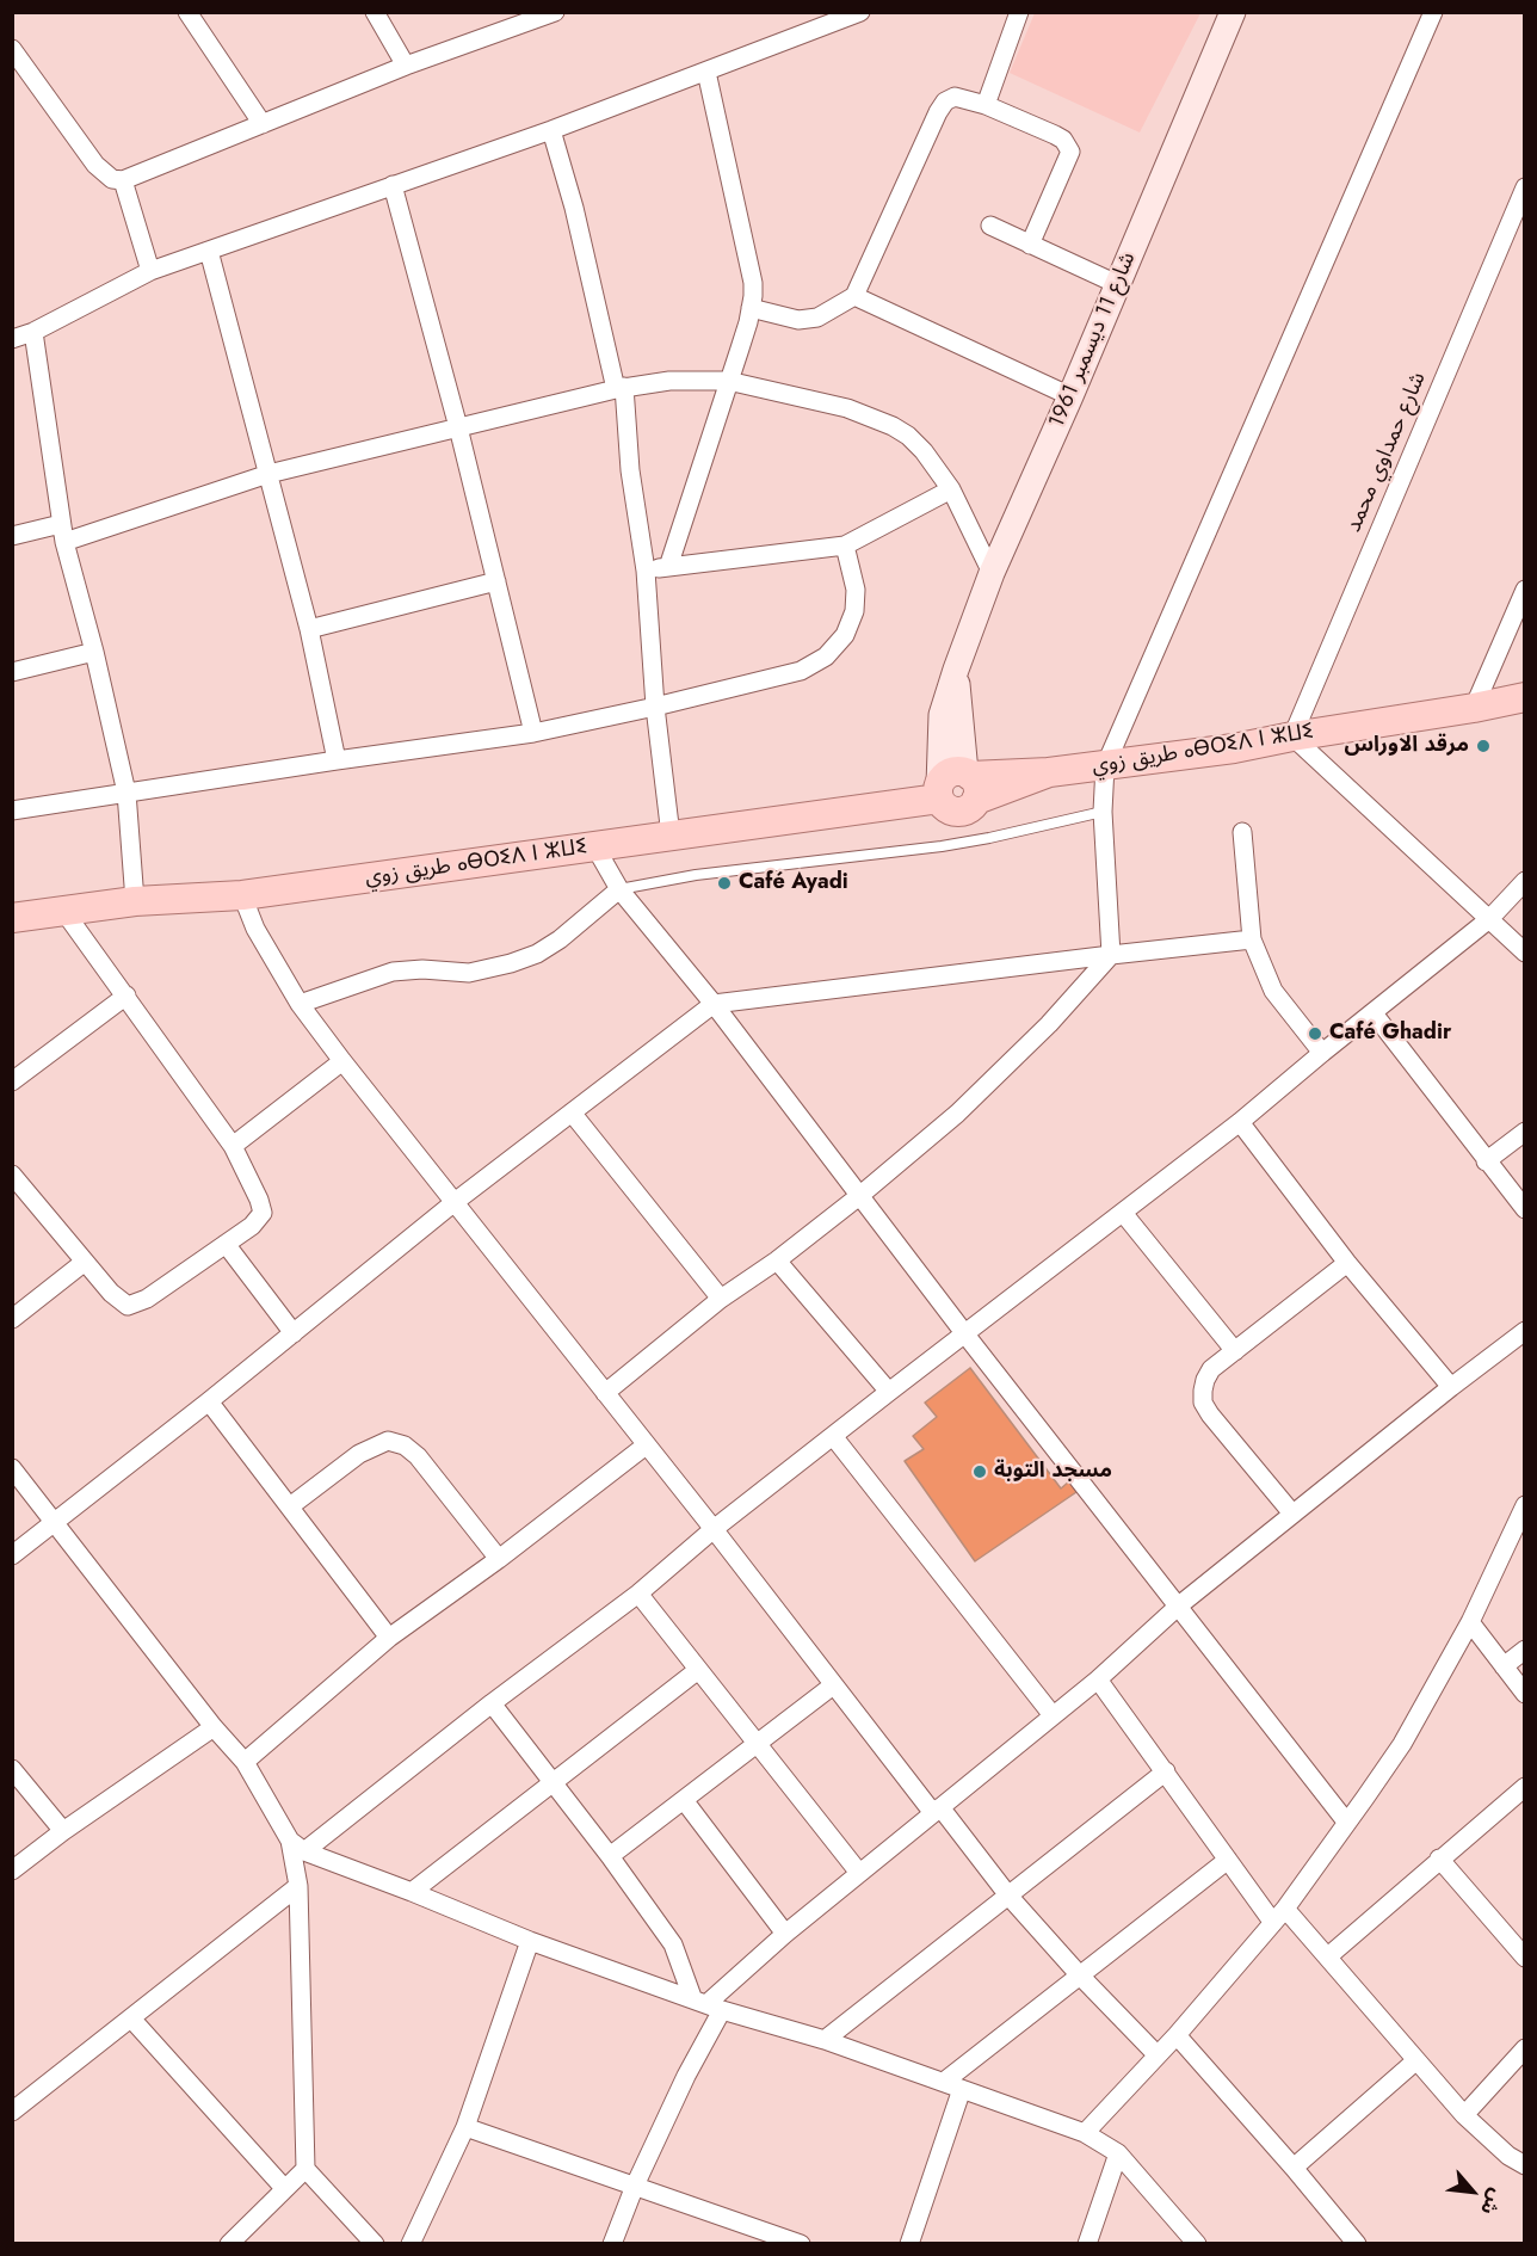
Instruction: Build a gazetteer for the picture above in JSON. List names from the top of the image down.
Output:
{
  "streets": {
    "main road": ["شارع 11 ديسمبر 1961", "طريق زوي ⴰⴱⵔⵉⴷ ⵏ ⵣⵡⵉ"],
    "street": ["شارع حمداوي محمد"]
  },
  "crossings": [
    ["شارع 11 ديسمبر 1961", "طريق زوي ⴰⴱⵔⵉⴷ ⵏ ⵣⵡⵉ"],
    ["شارع حمداوي محمد", "طريق زوي ⴰⴱⵔⵉⴷ ⵏ ⵣⵡⵉ"]
  ],
  "places": [
    "مرقد الاوراس",
    "Café Ayadi",
    "Café Ghadir",
    "مسجد التوبة"
  ],
  "north": "bottom right"
}
